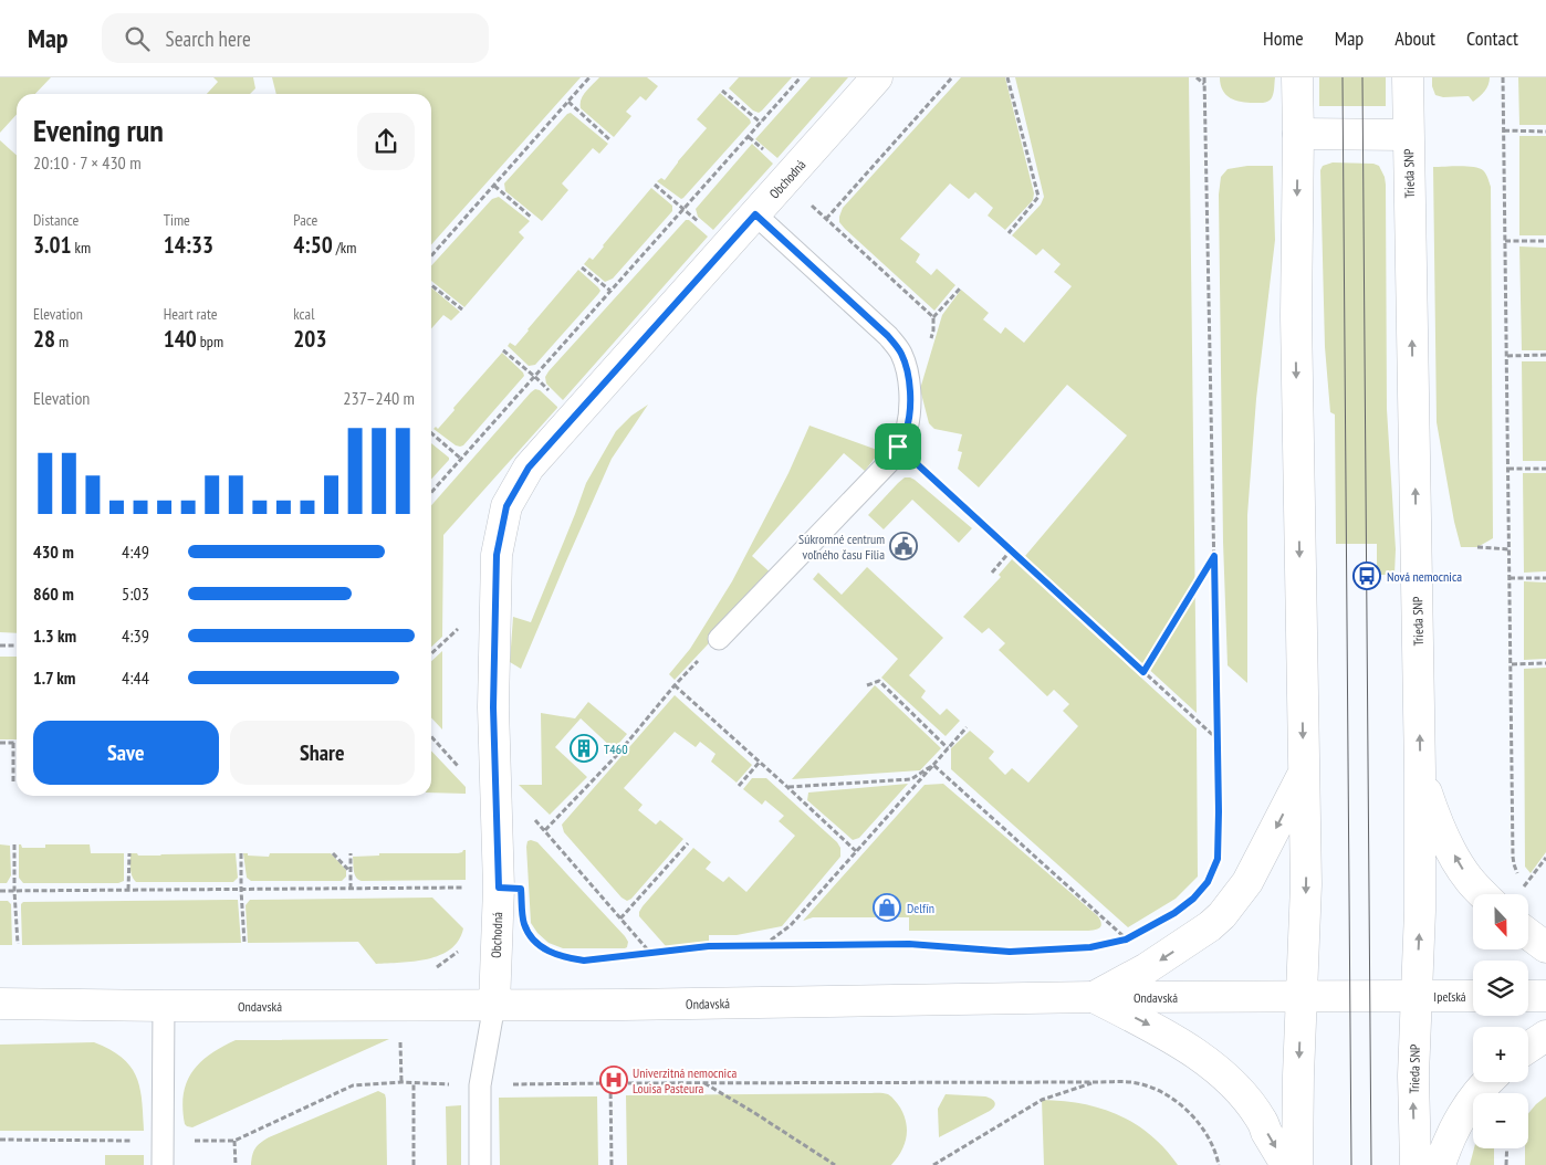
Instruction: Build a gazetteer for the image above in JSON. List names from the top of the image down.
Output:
{
  "streets": {
    "street": [
      "Trieda SNP",
      "Obchodná",
      "Ipeľská",
      "Ondavská"
    ]
  },
  "crossings": [
    ["Trieda SNP", "Ipeľská"],
    ["Trieda SNP", "Ondavská"],
    ["Obchodná", "Ondavská"],
    ["Ipeľská", "Ondavská"]
  ],
  "places": {
    "public building": ["Súkromné centrum voľného času Filia"],
    "bus stop": ["Nová nemocnica"],
    "building": ["T460"],
    "shop": ["Delfín"],
    "hospital": ["Univerzitná nemocnica Louisa Pasteura"]
  },
  "north": "bottom",
  "page": {
    "header": "Map",
    "search": "Search here",
    "nav": [
      "Home",
      "Map",
      "About",
      "Contact"
    ],
    "heading": ["Evening run", "20:10 · 7 × 430 m"],
    "stats": [
      ["Distance", "3.01 km"],
      ["Time", "14:33"],
      ["Pace", "4:50 /km"],
      ["Elevation", "28 m"],
      ["Heart rate", "140 bpm"],
      ["kcal", "203"]
    ],
    "chart": ["Elevation", "237–240 m"],
    "list": [
      {
        "name": "430 m",
        "note": "4:49"
      },
      {
        "name": "860 m",
        "note": "5:03"
      },
      {
        "name": "1.3 km",
        "note": "4:39"
      },
      {
        "name": "1.7 km",
        "note": "4:44"
      }
    ],
    "buttons": ["Save", "Share"],
    "map_buttons": ["+", "−"]
  }
}
